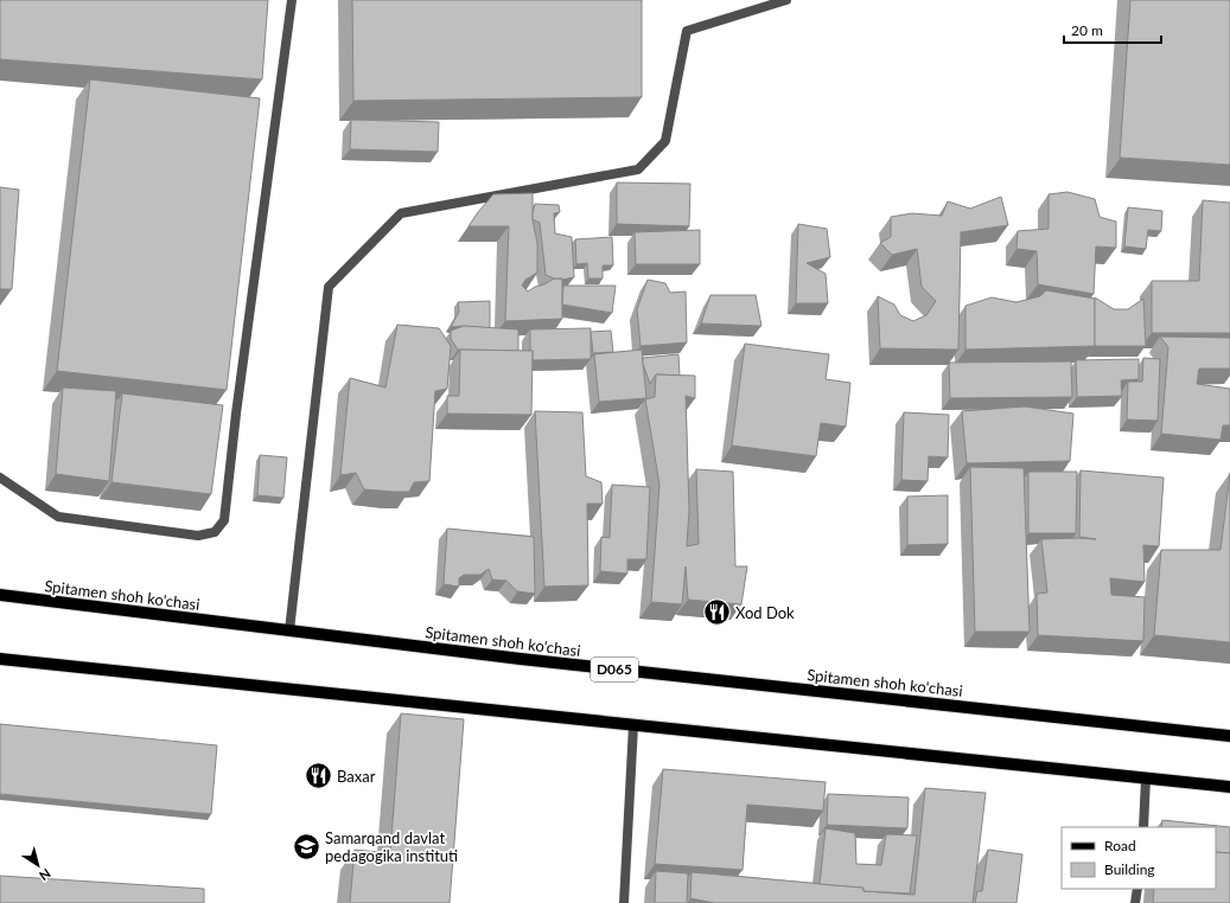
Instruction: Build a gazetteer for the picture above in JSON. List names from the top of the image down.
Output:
{
  "streets": {
    "main road": ["Spitamen shoh ko'chasi", "D065"]
  },
  "places": {
    "restaurant": ["Xod Dok", "Baxar"],
    "school or university": ["Samarqand davlat pedagogika instituti"]
  },
  "legend": ["Road", "Building"],
  "scale_bar": "20 m",
  "north": "bottom right"
}
